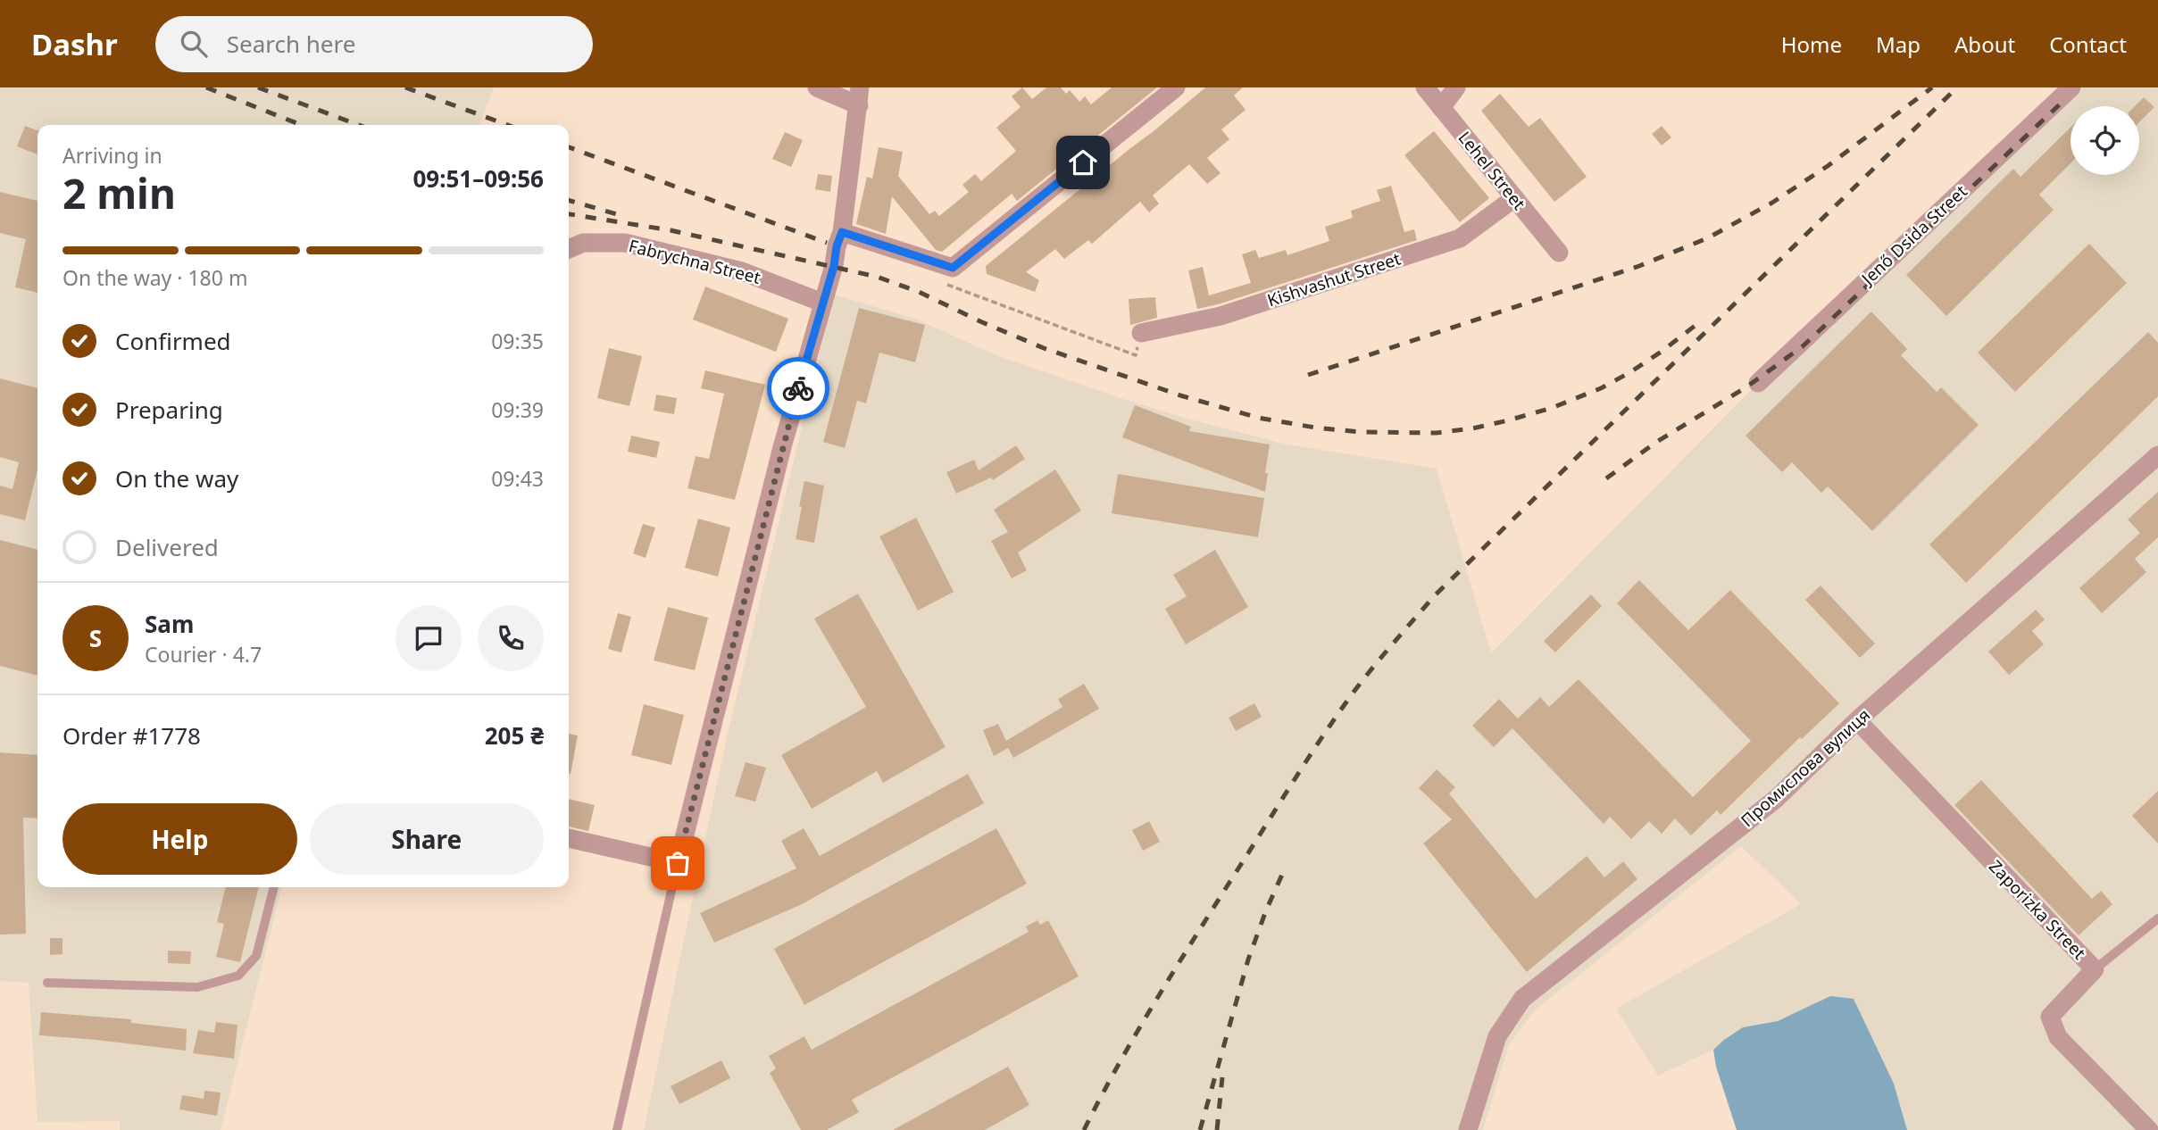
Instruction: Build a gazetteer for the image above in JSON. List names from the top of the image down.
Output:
{
  "streets": {
    "street": [
      "Lehel Street",
      "Jenő Dsida Street",
      "Fabrychna Street",
      "Kishvashut Street",
      "Промислова вулиця",
      "Zaporizka Street"
    ]
  },
  "crossings": [
    ["Lehel Street", "Kishvashut Street"],
    ["Промислова вулиця", "Zaporizka Street"]
  ],
  "page": {
    "header": "Dashr",
    "search": "Search here",
    "nav": [
      "Home",
      "Map",
      "About",
      "Contact"
    ],
    "heading": ["2 min", "Arriving in", "09:51–09:56"],
    "panel": [
      "Sam",
      "Courier · 4.7",
      "Order #1778",
      "205 ₴"
    ],
    "bar": "On the way · 180 m",
    "list": [
      ["Confirmed", "09:35"],
      ["Preparing", "09:39"],
      ["On the way", "09:43"],
      "Delivered"
    ],
    "round": "S",
    "buttons": ["Help", "Share"]
  }
}
